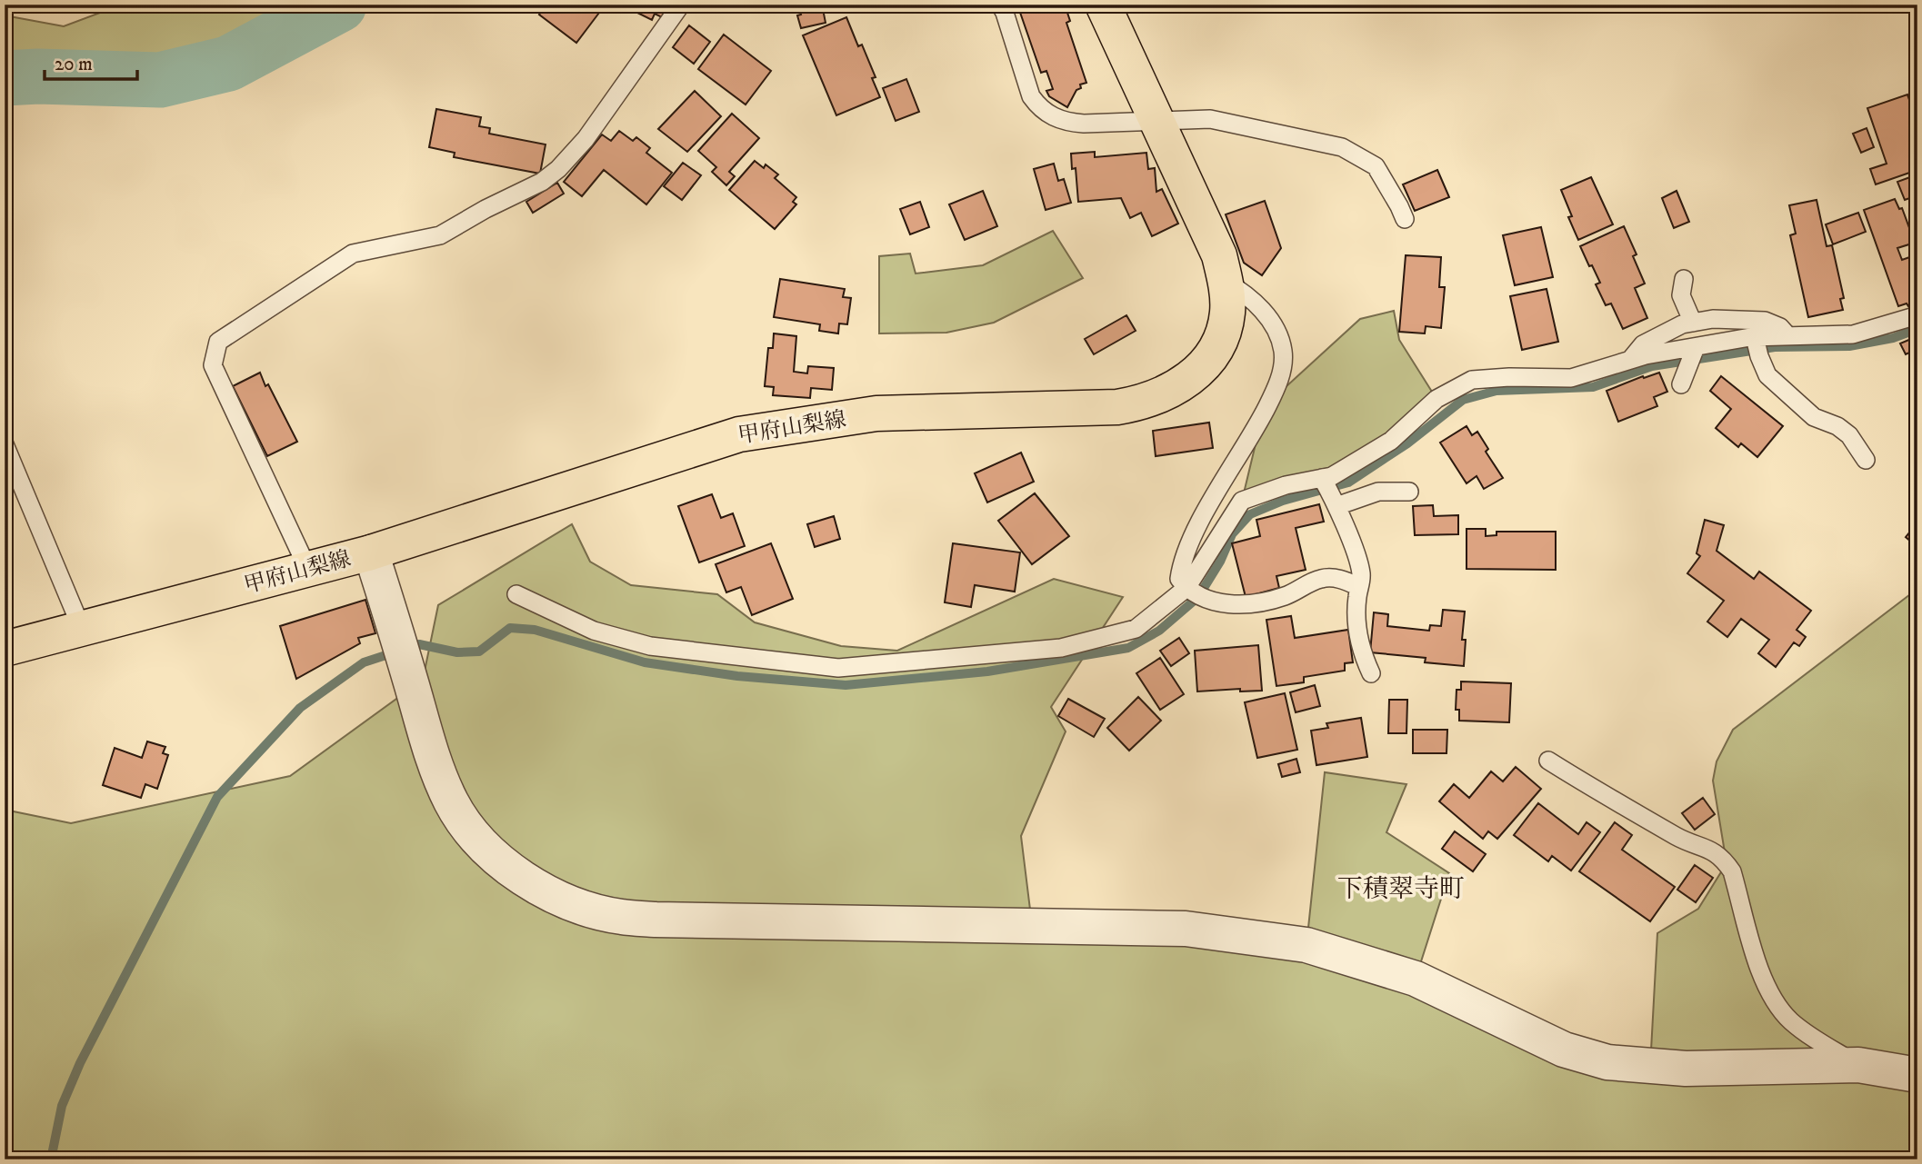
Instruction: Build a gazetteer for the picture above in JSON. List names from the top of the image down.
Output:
{
  "streets": {
    "main road": ["甲府山梨線"]
  },
  "districts": ["下積翠寺町"],
  "scale_bar": "20 m"
}
